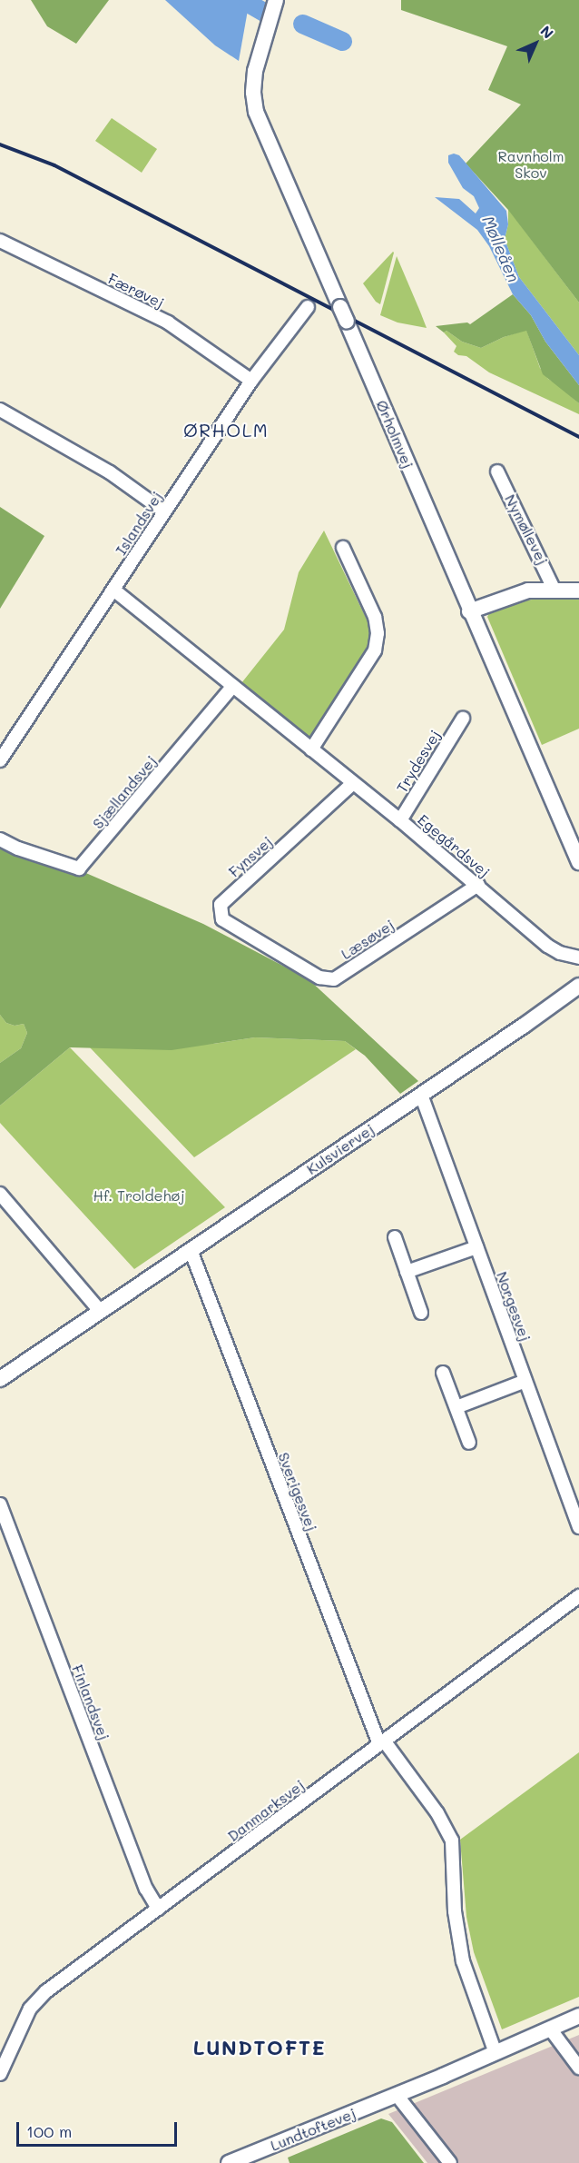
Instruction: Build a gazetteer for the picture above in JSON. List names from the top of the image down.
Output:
{
  "streets": {
    "street": [
      "Færøvej",
      "Ørholmvej",
      "Islandsvej",
      "Nymøllevej",
      "Trydesvej",
      "Sjællandsvej",
      "Egegårdsvej",
      "Fynsvej",
      "Læsøvej",
      "Kulsviervej",
      "Norgesvej",
      "Sverigesvej",
      "Finlandsvej",
      "Danmarksvej",
      "Lundtoftevej"
    ]
  },
  "crossings": [
    ["Færøvej", "Islandsvej"],
    ["Ørholmvej", "Nymøllevej"],
    ["Islandsvej", "Egegårdsvej"],
    ["Trydesvej", "Egegårdsvej"],
    ["Sjællandsvej", "Egegårdsvej"],
    ["Egegårdsvej", "Fynsvej"],
    ["Egegårdsvej", "Læsøvej"],
    ["Fynsvej", "Læsøvej"],
    ["Kulsviervej", "Norgesvej"],
    ["Kulsviervej", "Sverigesvej"],
    ["Sverigesvej", "Danmarksvej"],
    ["Sverigesvej", "Lundtoftevej"],
    ["Finlandsvej", "Danmarksvej"]
  ],
  "districts": ["ØRHOLM", "LUNDTOFTE"],
  "water": ["Mølleåen"],
  "parks": ["Ravnholm Skov", "Hf. Troldehøj"],
  "scale_bar": "100 m",
  "north": "top right"
}
